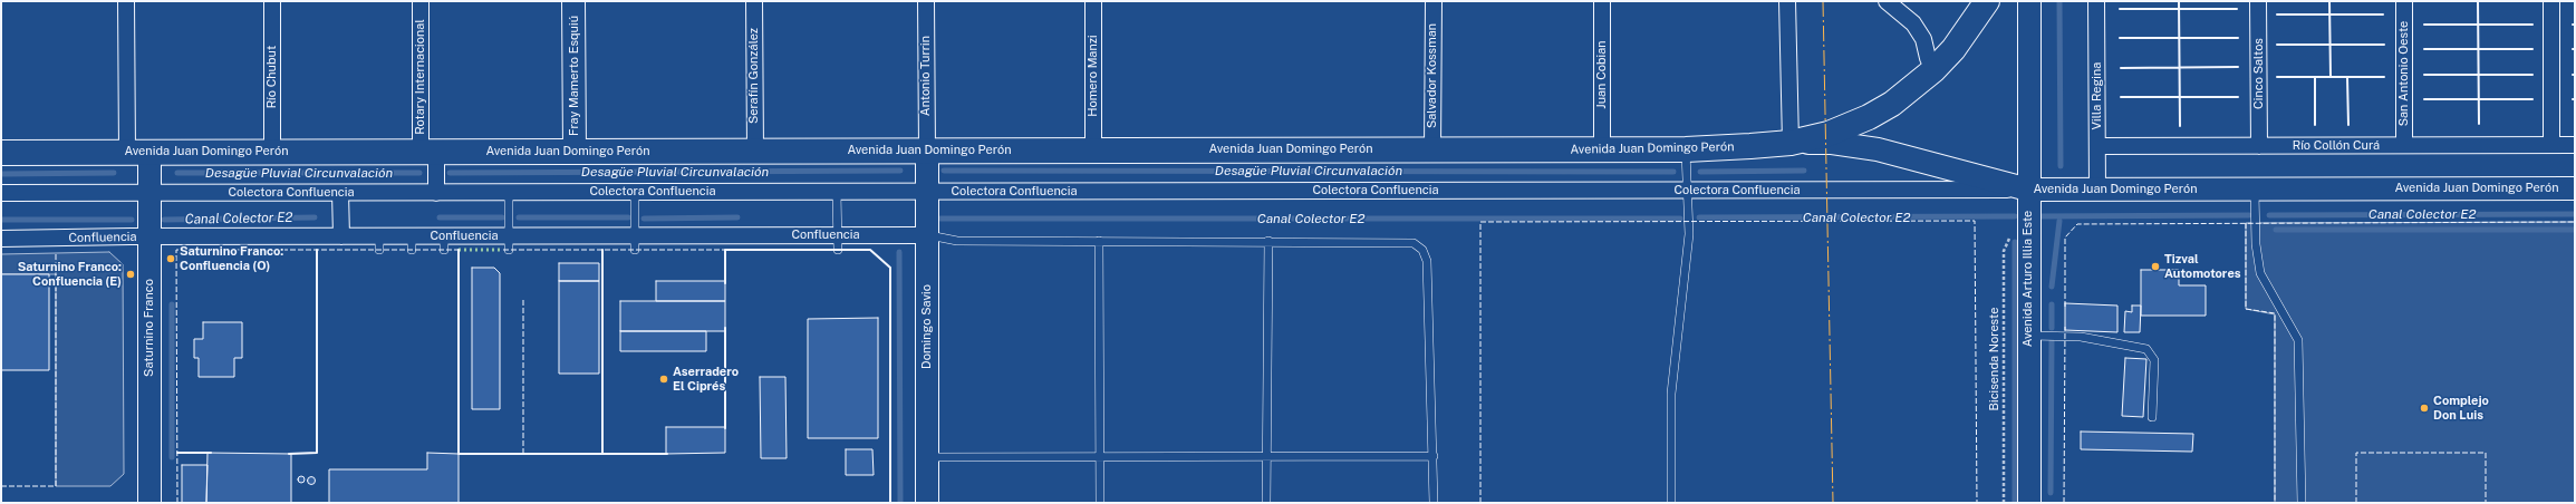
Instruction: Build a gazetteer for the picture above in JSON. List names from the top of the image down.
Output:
{
  "streets": {
    "main road": ["Avenida Juan Domingo Perón"],
    "street": [
      "Cinco Saltos",
      "San Antonio Oeste",
      "Juan Cobian",
      "Fray Mamerto Esquiú",
      "Serafín González",
      "Antonio Turrin",
      "Homero Manzi",
      "Salvador Kossman",
      "Río Chubut",
      "Rotary Internacional",
      "Villa Regina",
      "Río Collón Curá",
      "Colectora Confluencia",
      "Confluencia",
      "Avenida Arturo Illia Este",
      "Domingo Savio",
      "Saturnino Franco"
    ],
    "path": ["Bicisenda Noreste"]
  },
  "crossings": [
    ["Cinco Saltos", "Río Collón Curá"],
    ["San Antonio Oeste", "Río Collón Curá"],
    ["Juan Cobian", "Avenida Juan Domingo Perón"],
    ["Fray Mamerto Esquiú", "Avenida Juan Domingo Perón"],
    ["Serafín González", "Avenida Juan Domingo Perón"],
    ["Antonio Turrin", "Avenida Juan Domingo Perón"],
    ["Antonio Turrin", "Domingo Savio"],
    ["Homero Manzi", "Avenida Juan Domingo Perón"],
    ["Salvador Kossman", "Avenida Juan Domingo Perón"],
    ["Río Chubut", "Avenida Juan Domingo Perón"],
    ["Rotary Internacional", "Avenida Juan Domingo Perón"],
    ["Rotary Internacional", "Colectora Confluencia"],
    ["Villa Regina", "Río Collón Curá"],
    ["Villa Regina", "Avenida Juan Domingo Perón"],
    ["Avenida Juan Domingo Perón", "Colectora Confluencia"],
    ["Avenida Juan Domingo Perón", "Avenida Arturo Illia Este"],
    ["Avenida Juan Domingo Perón", "Domingo Savio"],
    ["Avenida Juan Domingo Perón", "Saturnino Franco"],
    ["Colectora Confluencia", "Avenida Arturo Illia Este"],
    ["Colectora Confluencia", "Domingo Savio"],
    ["Colectora Confluencia", "Saturnino Franco"],
    ["Confluencia", "Domingo Savio"],
    ["Confluencia", "Saturnino Franco"],
    ["Avenida Arturo Illia Este", "Bicisenda Noreste"]
  ],
  "water": ["Desagüe Pluvial Circunvalación", "Canal Colector E2"],
  "places": [
    "Saturnino Franco: Confluencia (O)",
    "Tizval Automotores",
    "Saturnino Franco: Confluencia (E)",
    "Aserradero El Ciprés",
    "Complejo Don Luis"
  ]
}
